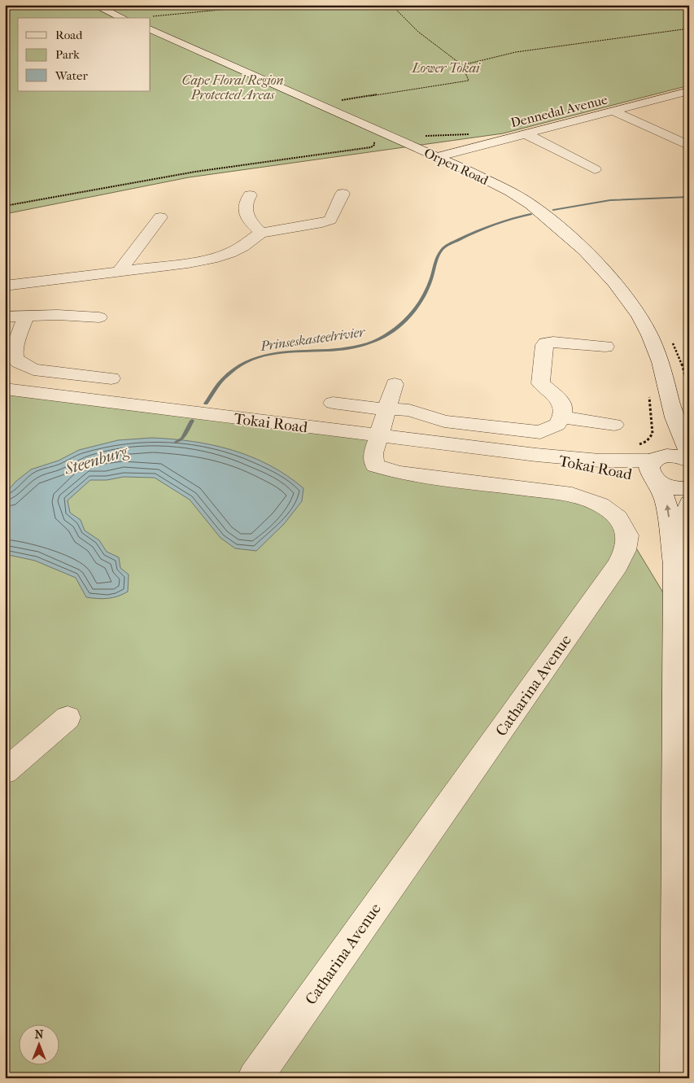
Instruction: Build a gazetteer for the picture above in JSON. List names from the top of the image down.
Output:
{
  "streets": {
    "street": [
      "Dennedal Avenue",
      "Orpen Road",
      "Tokai Road",
      "Catharina Avenue"
    ]
  },
  "crossings": [
    ["Dennedal Avenue", "Orpen Road"],
    ["Orpen Road", "Tokai Road"],
    ["Tokai Road", "Catharina Avenue"]
  ],
  "water": ["Prinseskasteelrivier", "Steenburg"],
  "parks": ["Lower Tokai", "Cape Floral Region Protected Areas"],
  "legend": ["Road", "Park", "Water"],
  "north": "top"
}
